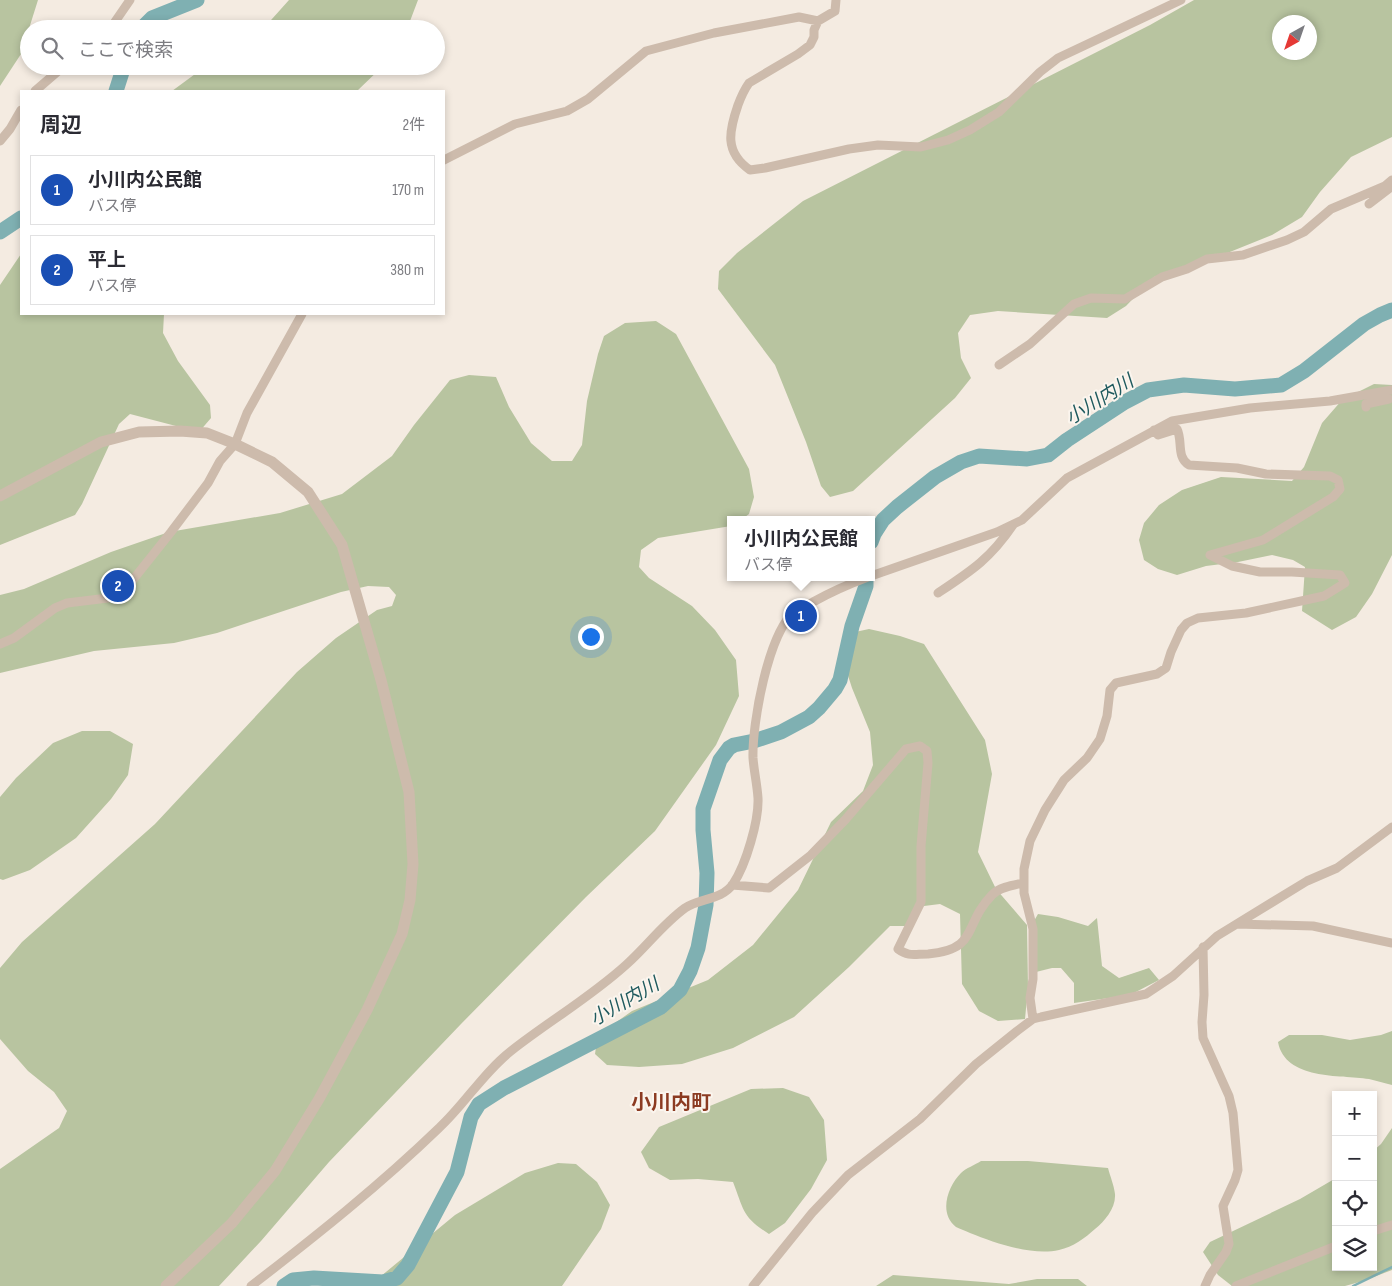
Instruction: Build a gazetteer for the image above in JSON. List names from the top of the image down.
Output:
{
  "districts": ["小川内町"],
  "water": ["小川内川"],
  "north": "bottom left",
  "page": {
    "search": "ここで検索",
    "heading": ["周辺", "2件"],
    "list": [
      {
        "mark": "1",
        "name": "小川内公民館",
        "note": "バス停",
        "value": "170 m"
      },
      {
        "mark": "2",
        "name": "平上",
        "note": "バス停",
        "value": "380 m"
      }
    ],
    "popup": ["小川内公民館", "バス停"],
    "pins": ["2", "1"],
    "map_buttons": ["+", "−"]
  }
}
